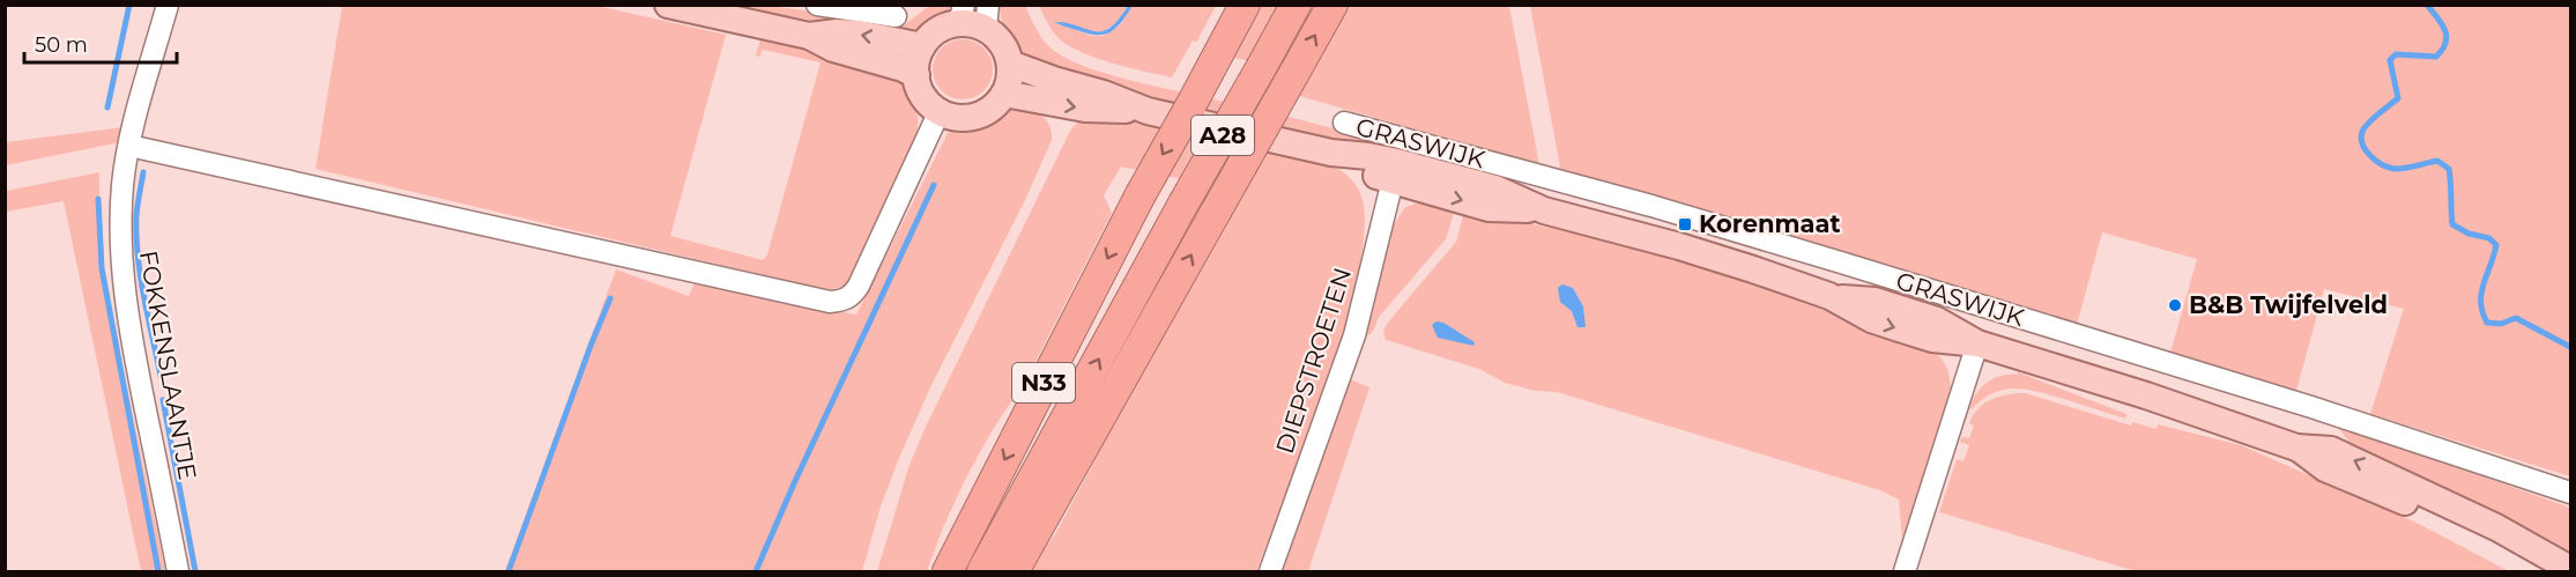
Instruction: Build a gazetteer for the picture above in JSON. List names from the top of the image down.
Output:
{
  "streets": {
    "highway": ["A28", "N33"],
    "main road": ["GRASWIJK"],
    "street": ["DIEPSTROETEN", "FOKKENSLAANTJE"]
  },
  "crossings": [
    ["A28", "N33"],
    ["GRASWIJK", "DIEPSTROETEN"]
  ],
  "places": {
    "transit": ["Korenmaat"],
    "other": ["B&B Twijfelveld"]
  },
  "scale_bar": "50 m"
}
